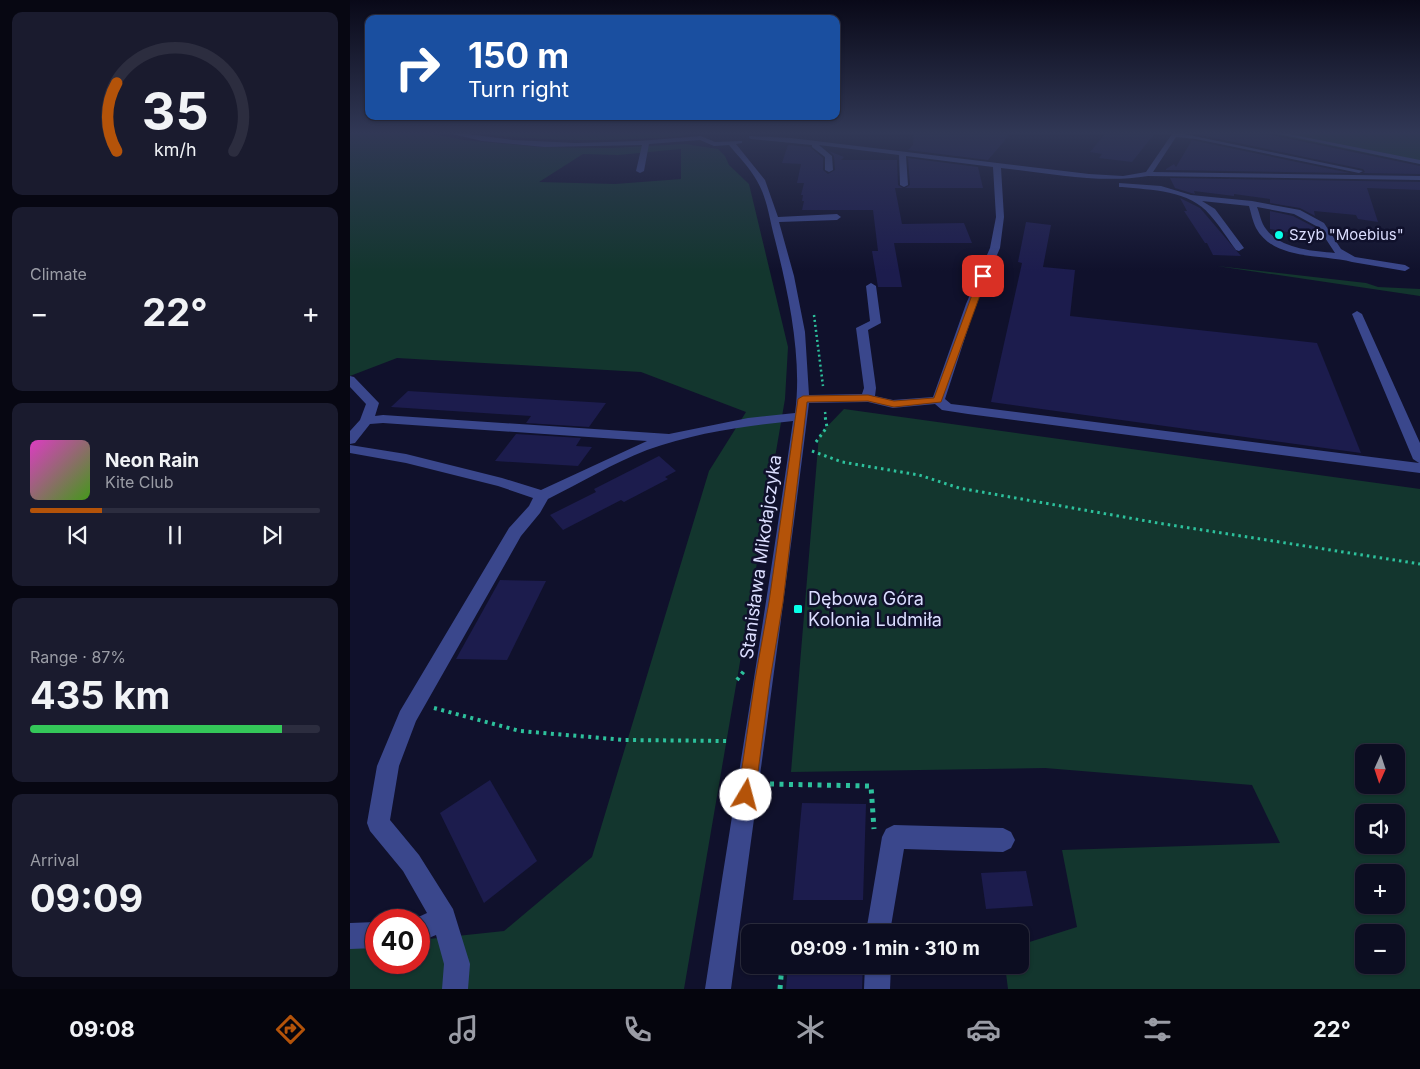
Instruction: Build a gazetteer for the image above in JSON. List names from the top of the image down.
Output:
{
  "streets": {
    "street": ["Stanisława Mikołajczyka"]
  },
  "places": {
    "other": ["Szyb \"Moebius\""],
    "transit": ["Dębowa Góra Kolonia Ludmiła"]
  },
  "north": "bottom",
  "page": {
    "turn": ["150 m", "Turn right"],
    "tile": [
      "Climate",
      ["Range · 87%", "435 km"],
      ["Arrival", "09:09"]
    ],
    "heat": ["−", "22°", "+"],
    "song": ["Neon Rain", "Kite Club"],
    "map_buttons": ["+", "−"],
    "limit": "40",
    "trip": "09:09 · 1 min · 310 m",
    "tabs": ["09:08", "22°"],
    "gauge": ["35", "km/h"]
  }
}
